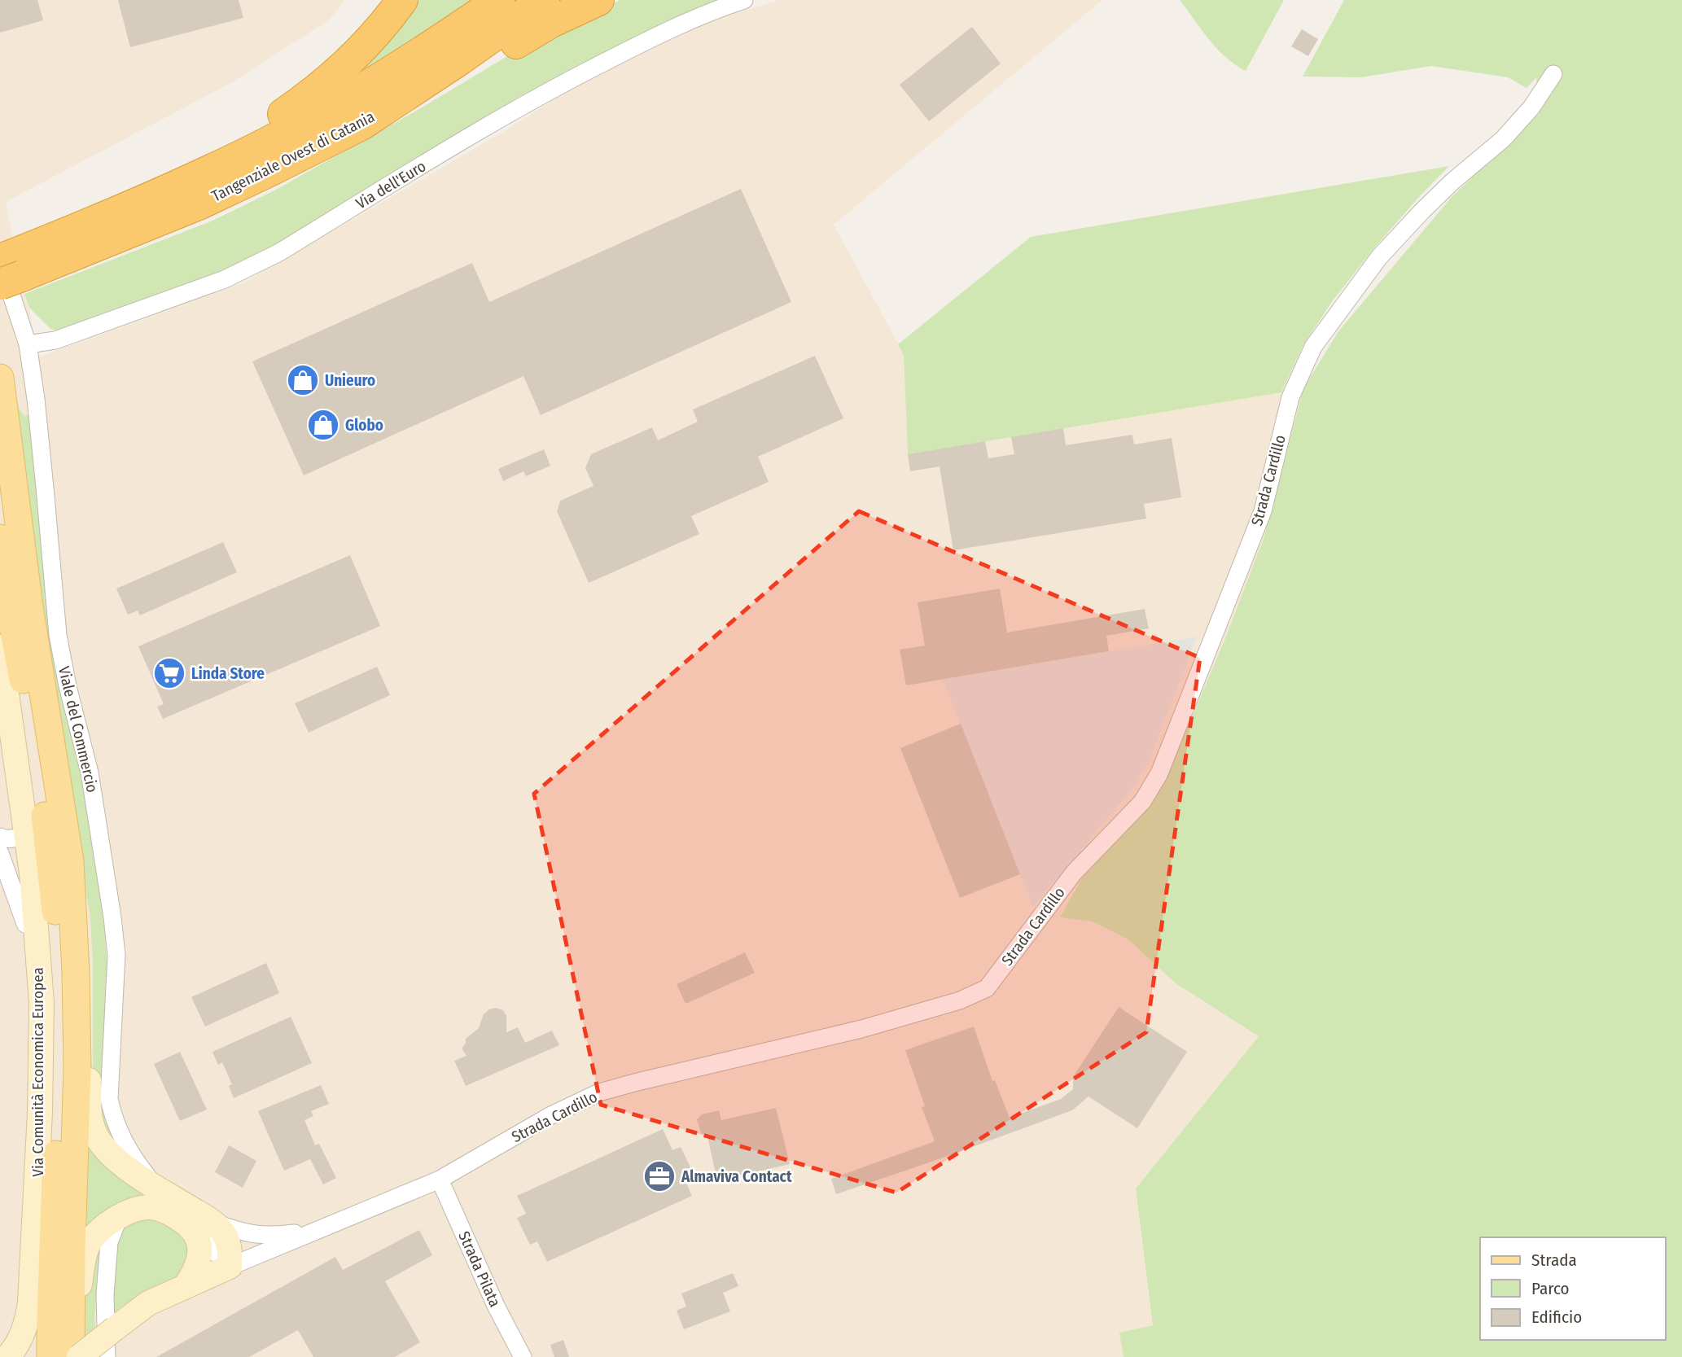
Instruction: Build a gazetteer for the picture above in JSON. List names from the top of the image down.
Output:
{
  "streets": {
    "highway": ["Tangenziale Ovest di Catania"],
    "main road": ["Strada Cardillo", "Via Comunità Economica Europea"],
    "street": ["Via dell'Euro", "Viale del Commercio", "Strada Pilata"]
  },
  "crossings": [
    ["Tangenziale Ovest di Catania", "Viale del Commercio"],
    ["Via dell'Euro", "Viale del Commercio"],
    ["Strada Cardillo", "Strada Pilata"]
  ],
  "places": {
    "shop": ["Unieuro", "Globo"],
    "supermarket": ["Linda Store"],
    "office": ["Almaviva Contact"]
  },
  "legend": ["Strada", "Parco", "Edificio"]
}
